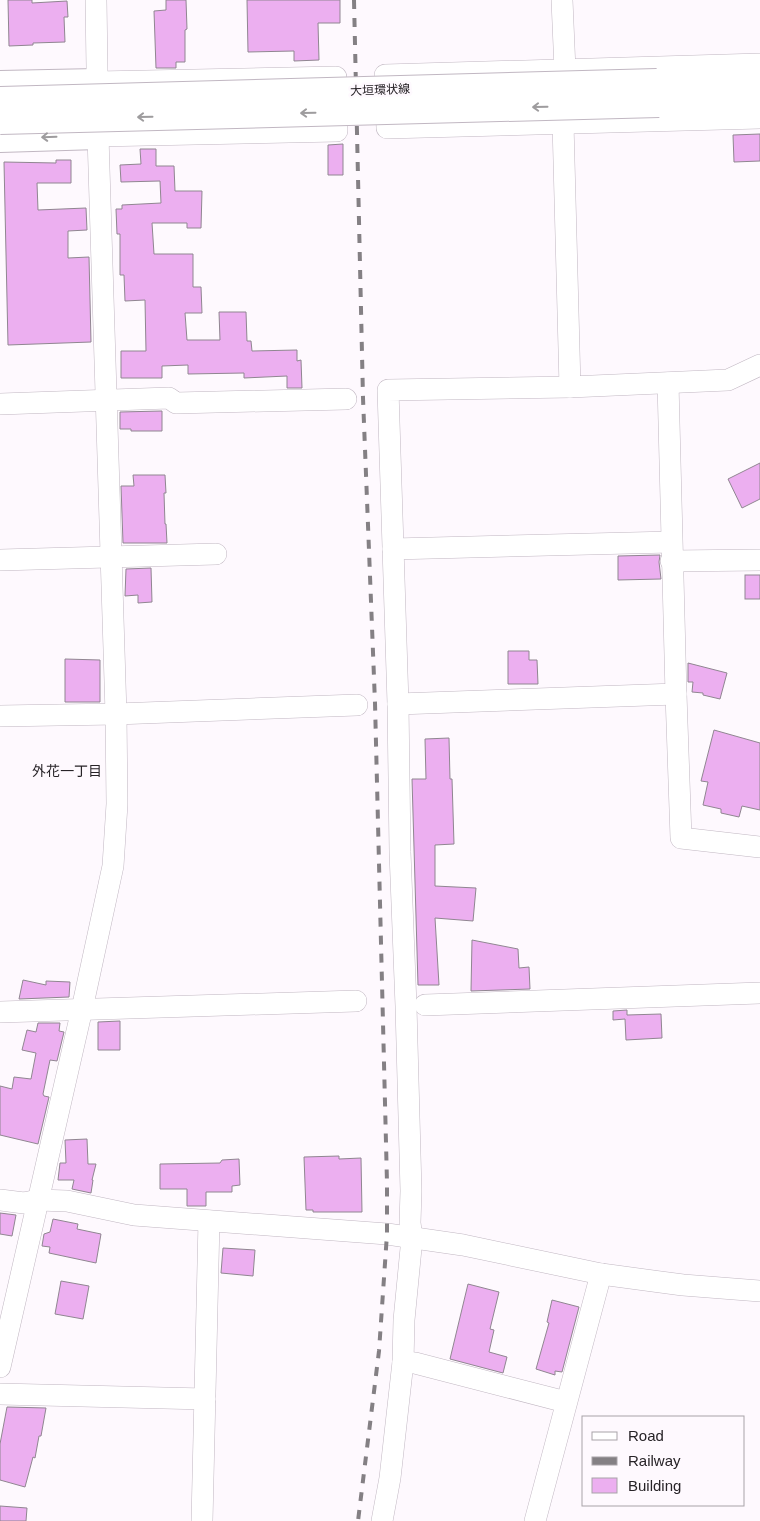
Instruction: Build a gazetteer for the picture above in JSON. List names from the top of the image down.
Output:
{
  "streets": {
    "main road": ["大垣環状線"]
  },
  "districts": ["外花一丁目"],
  "legend": ["Road", "Railway", "Building"]
}
